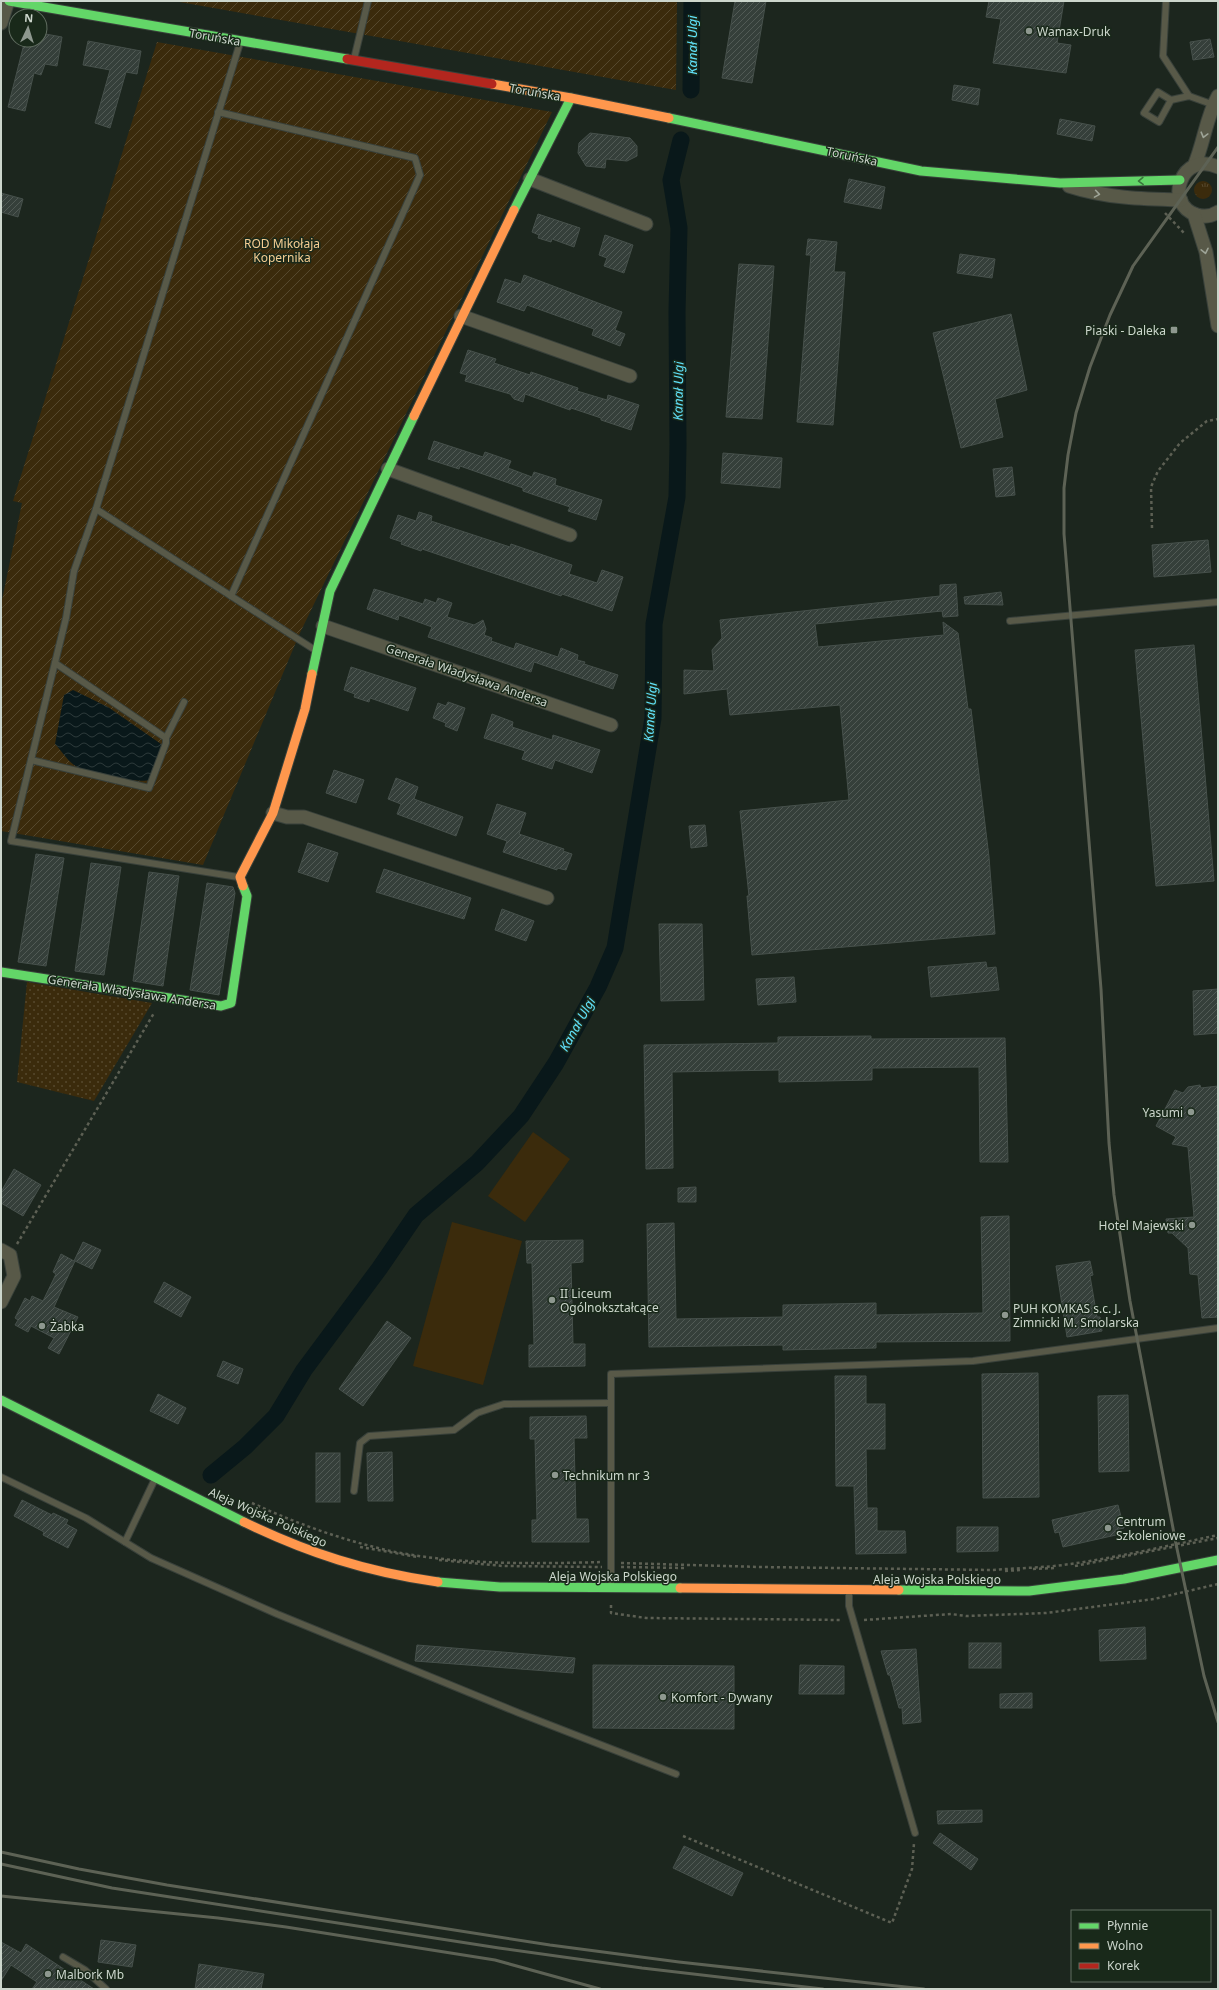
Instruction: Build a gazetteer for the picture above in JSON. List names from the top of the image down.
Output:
{
  "streets": {
    "street": ["Toruńska", "Generała Władysława Andersa", "Aleja Wojska Polskiego"]
  },
  "water": ["Kanał Ulgi"],
  "parks": ["ROD Mikołaja Kopernika"],
  "places": {
    "other": [
      "Wamax-Druk",
      "Yasumi",
      "Hotel Majewski",
      "II Liceum Ogólnokształcące",
      "PUH KOMKAS s.c. J. Zimnicki M. Smolarska",
      "Żabka",
      "Technikum nr 3",
      "Centrum Szkoleniowe",
      "Komfort - Dywany",
      "Malbork Mb"
    ],
    "transit": ["Piaski - Daleka"]
  },
  "legend": ["Płynnie", "Wolno", "Korek"],
  "north": "top"
}
